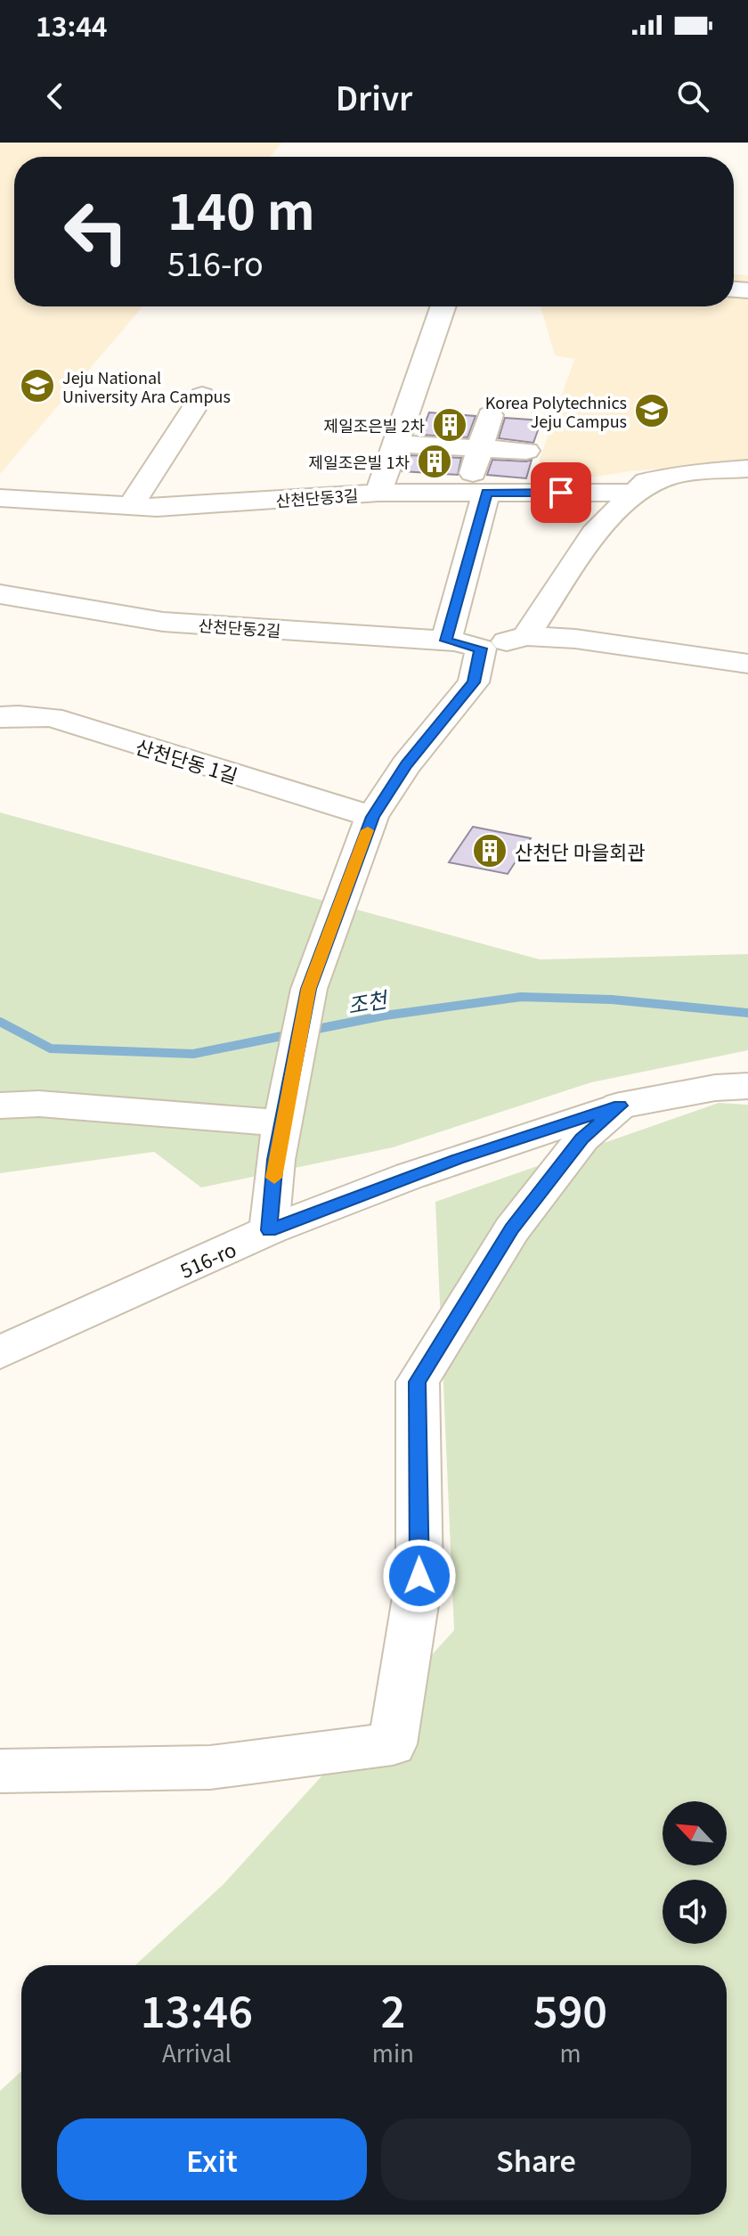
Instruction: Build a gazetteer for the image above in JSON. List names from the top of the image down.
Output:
{
  "streets": {
    "street": [
      "산천단동3길",
      "산천단동2길",
      "산천단동 1길",
      "516-ro"
    ]
  },
  "water": ["조천"],
  "places": {
    "school or university": ["Jeju National University Ara Campus", "Korea Polytechnics Jeju Campus"],
    "building": ["제일조은빌 2차", "제일조은빌 1차", "산천단 마을회관"]
  },
  "north": "top left",
  "page": {
    "status": "13:44",
    "header": "Drivr",
    "turn": ["140 m", "516-ro"],
    "eta": [
      "13:46",
      "Arrival",
      "2",
      "min",
      "590",
      "m"
    ],
    "buttons": ["Exit", "Share"]
  }
}
